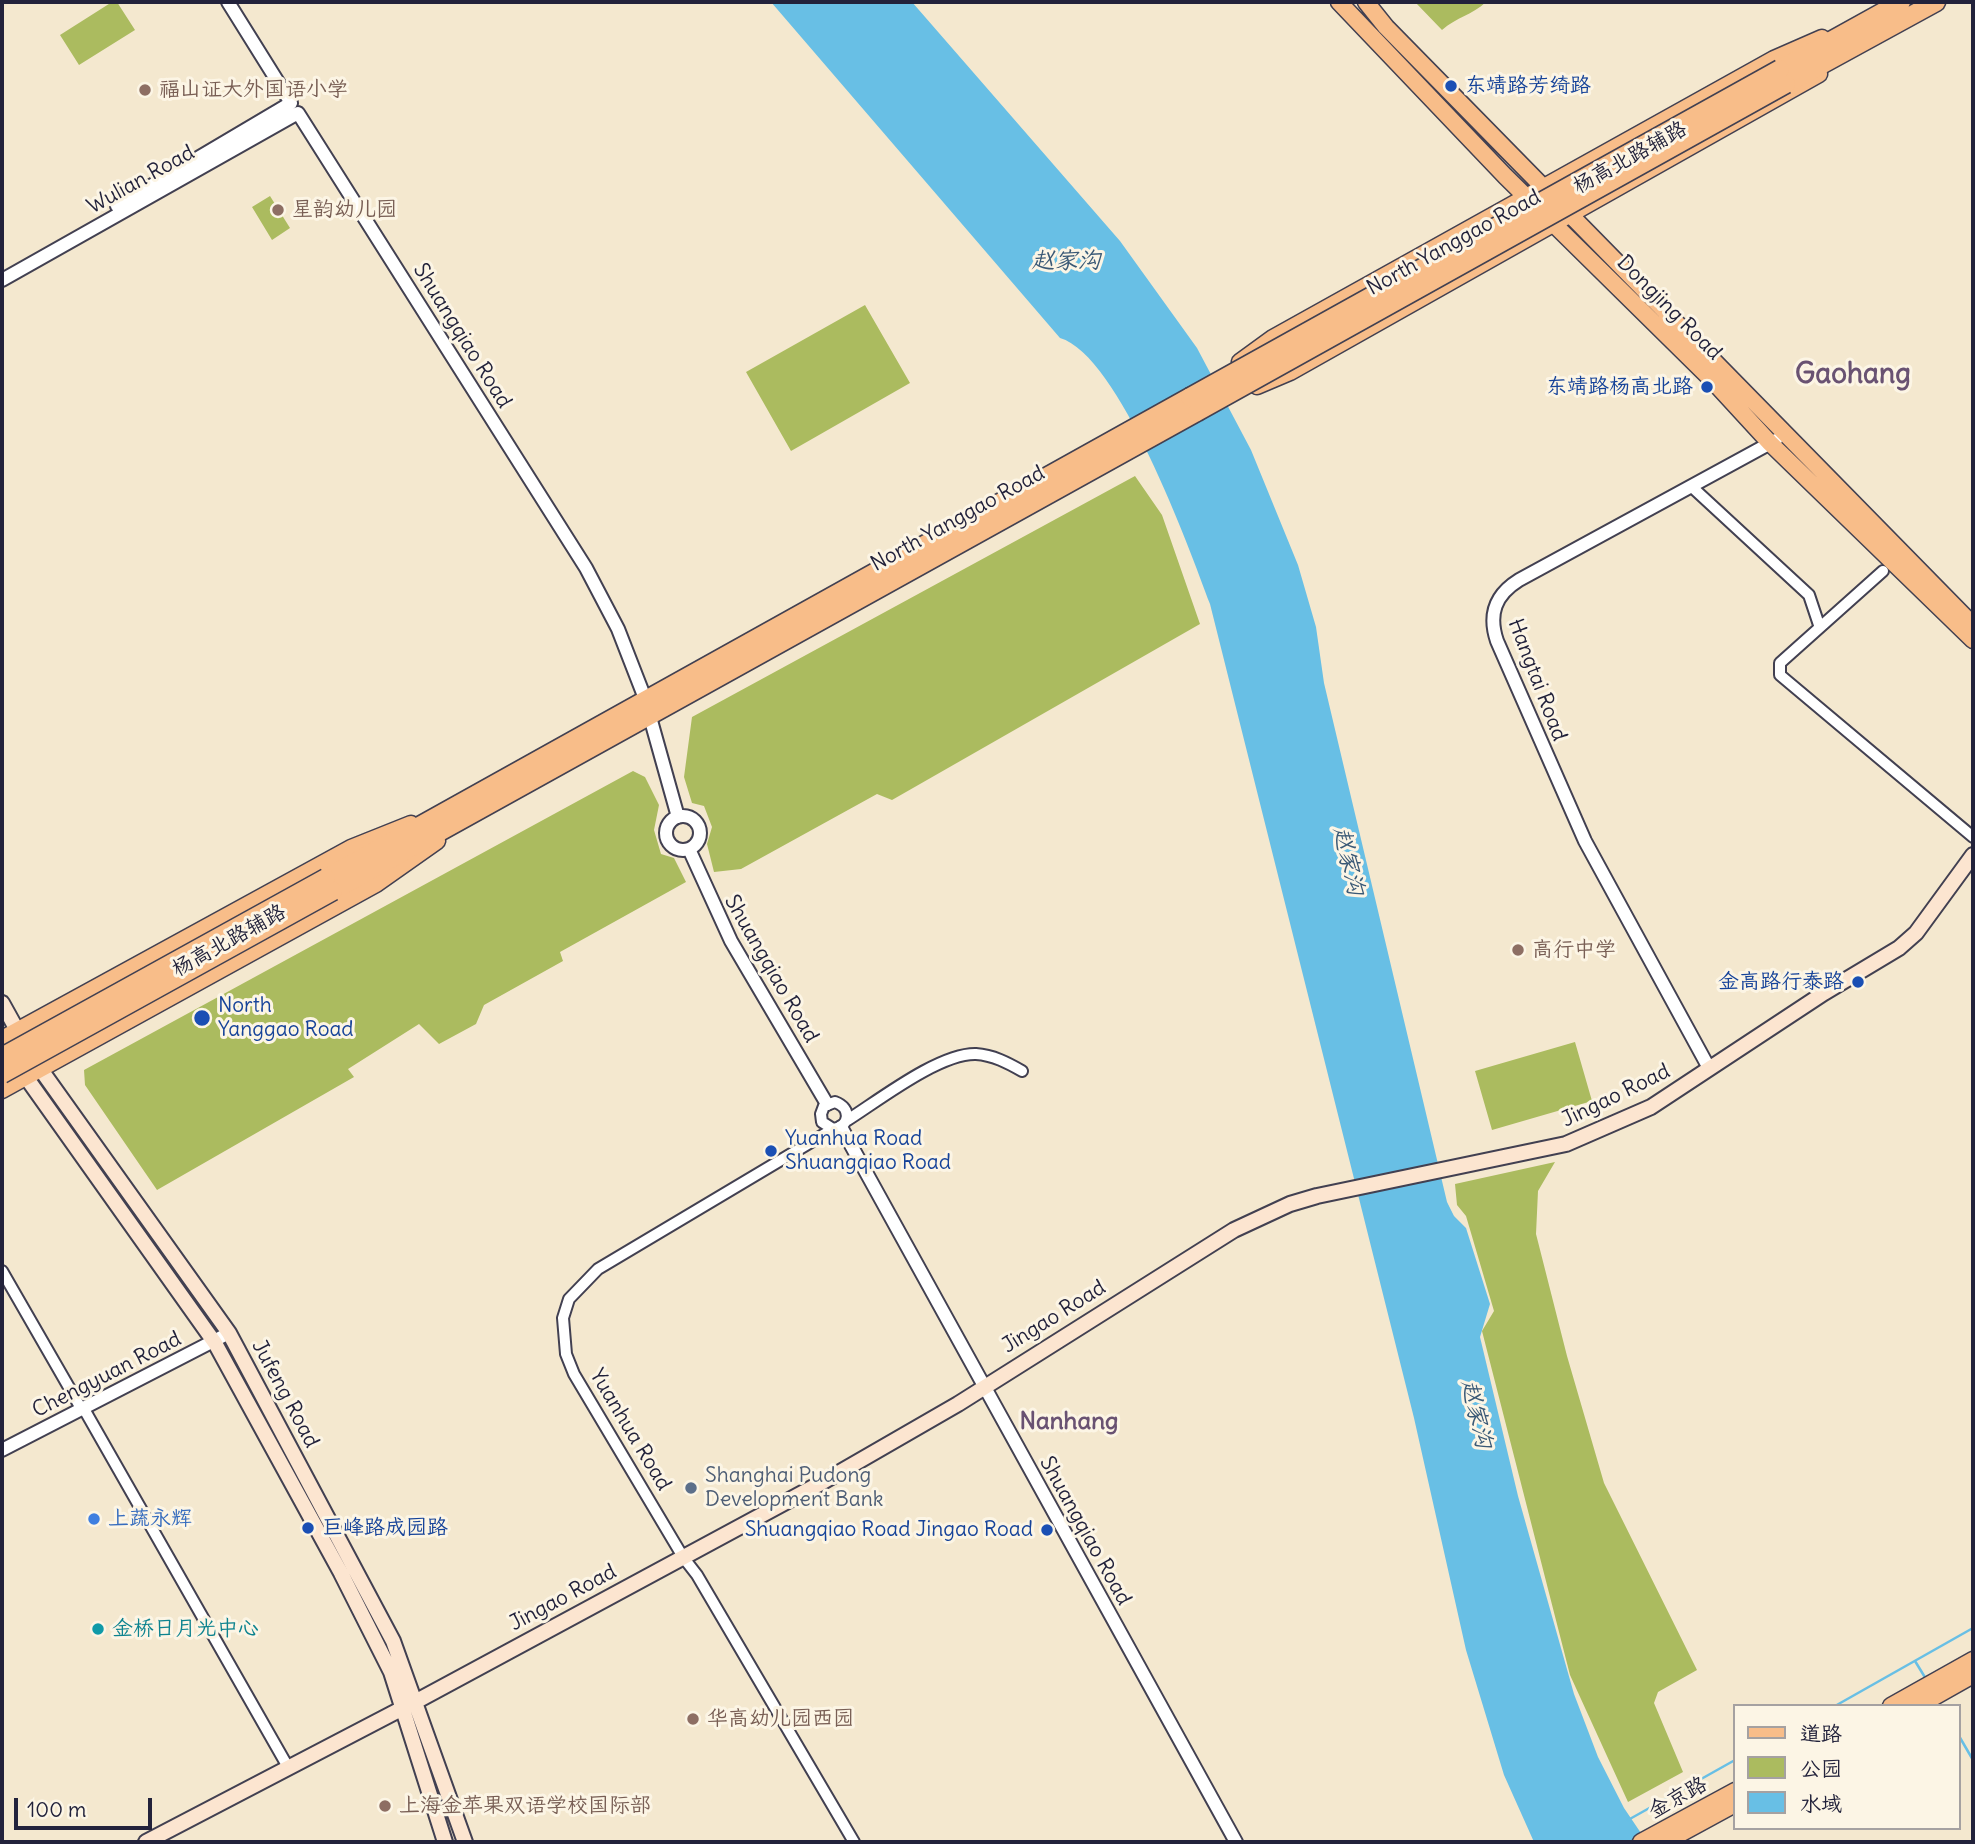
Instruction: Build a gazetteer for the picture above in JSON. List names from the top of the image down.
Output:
{
  "streets": {
    "highway": ["North Yanggao Road"],
    "main road": [
      "杨高北路辅路",
      "Dongjing Road",
      "Jingao Road",
      "Jufeng Road",
      "金京路"
    ],
    "street": [
      "Wulian Road",
      "Shuangqiao Road",
      "Hangtai Road",
      "Chengyuan Road",
      "Yuanhua Road"
    ]
  },
  "crossings": [
    ["杨高北路辅路", "North Yanggao Road"],
    ["杨高北路辅路", "Dongjing Road"],
    ["杨高北路辅路", "Jufeng Road"],
    ["Wulian Road", "Shuangqiao Road"],
    ["North Yanggao Road", "Shuangqiao Road"],
    ["Dongjing Road", "Hangtai Road"],
    ["Shuangqiao Road", "Jingao Road"],
    ["Shuangqiao Road", "Yuanhua Road"],
    ["Hangtai Road", "Jingao Road"],
    ["Jingao Road", "Jufeng Road"],
    ["Jingao Road", "Yuanhua Road"],
    ["Chengyuan Road", "Jufeng Road"]
  ],
  "districts": ["Gaohang", "Nanhang"],
  "water": ["赵家沟"],
  "places": [
    "东靖路芳绮路",
    "福山证大外国语小学",
    "星韵幼儿园",
    "东靖路杨高北路",
    "高行中学",
    "金高路行泰路",
    "North Yanggao Road",
    "Yuanhua Road Shuangqiao Road",
    "Shanghai Pudong Development Bank",
    "上蔬永辉",
    "巨峰路成园路",
    "Shuangqiao Road Jingao Road",
    "金桥日月光中心",
    "华高幼儿园西园",
    "上海金苹果双语学校国际部"
  ],
  "legend": ["道路", "公园", "水域"],
  "scale_bar": "100 m"
}
